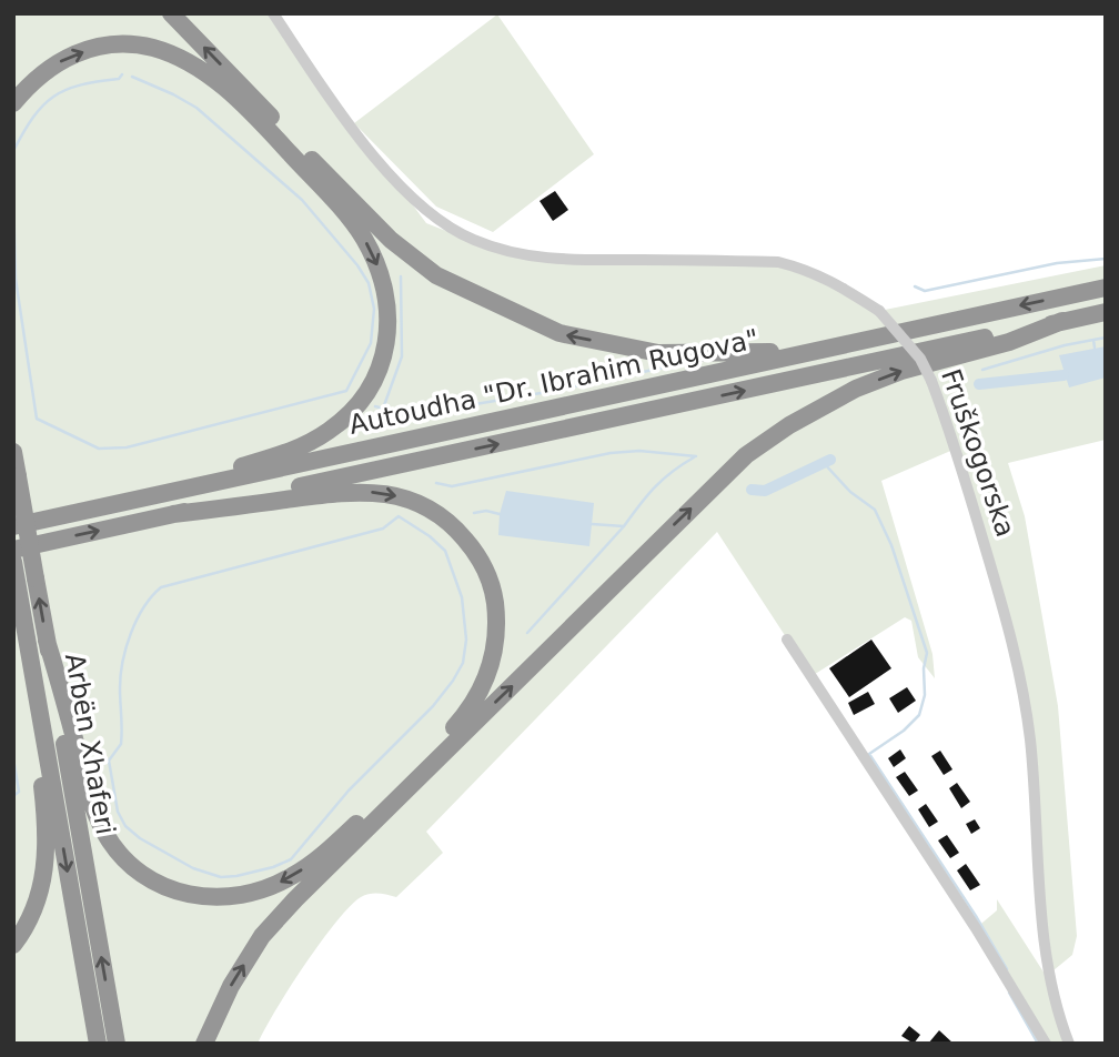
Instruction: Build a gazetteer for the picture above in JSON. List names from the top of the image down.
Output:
{
  "streets": {
    "highway": ["Autoudha \"Dr. Ibrahim Rugova\"", "Arbën Xhaferi"],
    "street": ["Fruškogorska"]
  }
}
